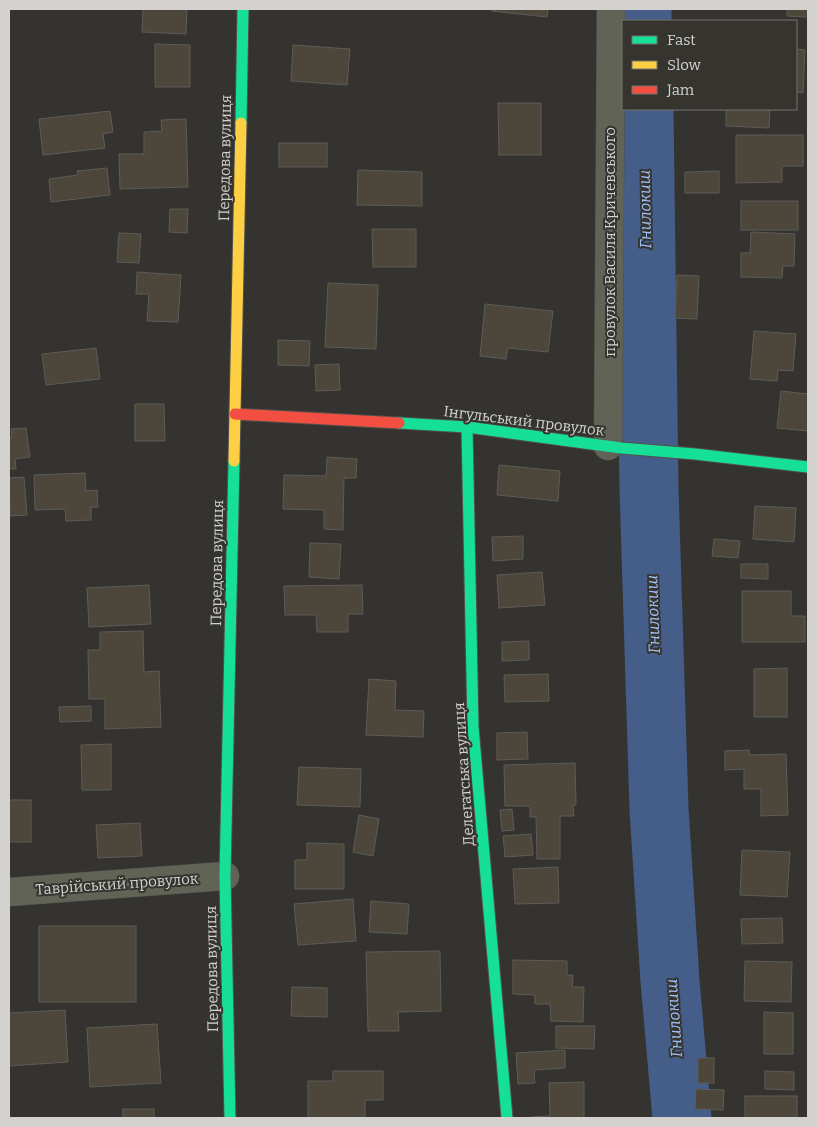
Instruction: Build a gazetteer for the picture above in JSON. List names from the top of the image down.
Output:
{
  "streets": {
    "street": [
      "Передова вулиця",
      "провулок Василя Кричевського",
      "Інгульський провулок",
      "Делегатська вулиця",
      "Таврійський провулок"
    ]
  },
  "crossings": [
    ["Передова вулиця", "Інгульський провулок"],
    ["Передова вулиця", "Таврійський провулок"],
    ["провулок Василя Кричевського", "Інгульський провулок"],
    ["Інгульський провулок", "Делегатська вулиця"]
  ],
  "water": ["Гнилокиш"],
  "legend": ["Fast", "Slow", "Jam"]
}
